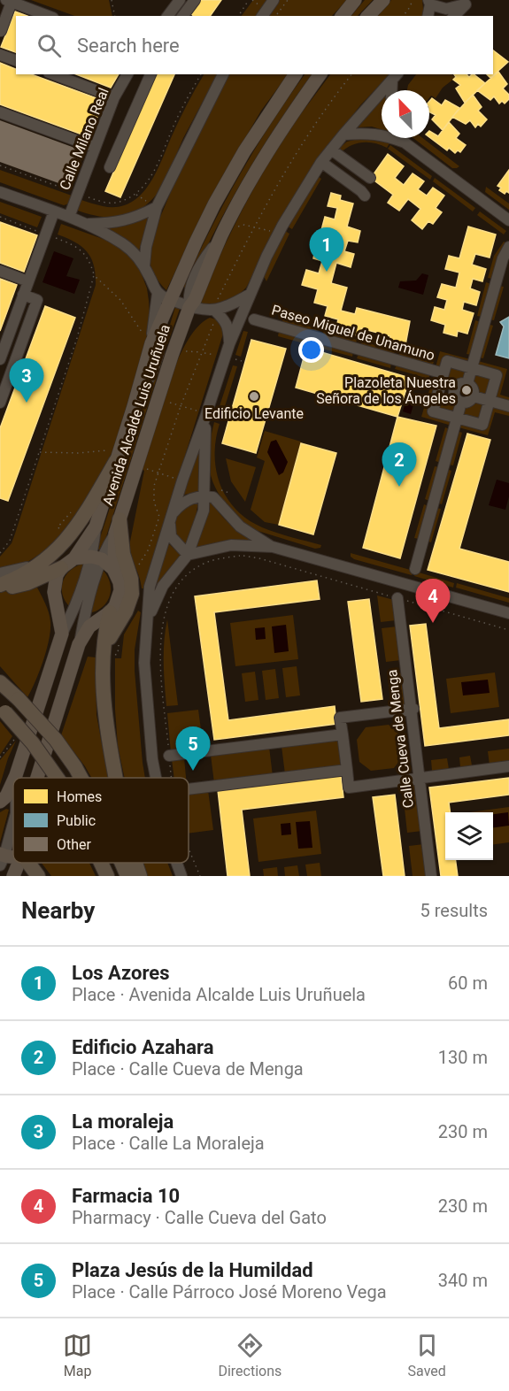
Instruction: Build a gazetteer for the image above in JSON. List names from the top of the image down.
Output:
{
  "streets": {
    "main road": ["Avenida Alcalde Luis Uruñuela"],
    "street": ["Calle Milano Real", "Paseo Miguel de Unamuno", "Calle Cueva de Menga"]
  },
  "places": ["Plazoleta Nuestra Señora de los Ángeles", "Edificio Levante"],
  "legend": ["Homes", "Public", "Other"],
  "north": "top left",
  "page": {
    "search": "Search here",
    "pins": [
      "1",
      "3",
      "2",
      "4",
      "5"
    ],
    "heading": ["Nearby", "5 results"],
    "list": [
      {
        "mark": "1",
        "name": "Los Azores",
        "note": "Place · Avenida Alcalde Luis Uruñuela",
        "value": "60 m"
      },
      {
        "mark": "2",
        "name": "Edificio Azahara",
        "note": "Place · Calle Cueva de Menga",
        "value": "130 m"
      },
      {
        "mark": "3",
        "name": "La moraleja",
        "note": "Place · Calle La Moraleja",
        "value": "230 m"
      },
      {
        "mark": "4",
        "name": "Farmacia 10",
        "note": "Pharmacy · Calle Cueva del Gato",
        "value": "230 m"
      },
      {
        "mark": "5",
        "name": "Plaza Jesús de la Humildad",
        "note": "Place · Calle Párroco José Moreno Vega",
        "value": "340 m"
      }
    ],
    "nav": ["Map", "Directions", "Saved"]
  }
}
